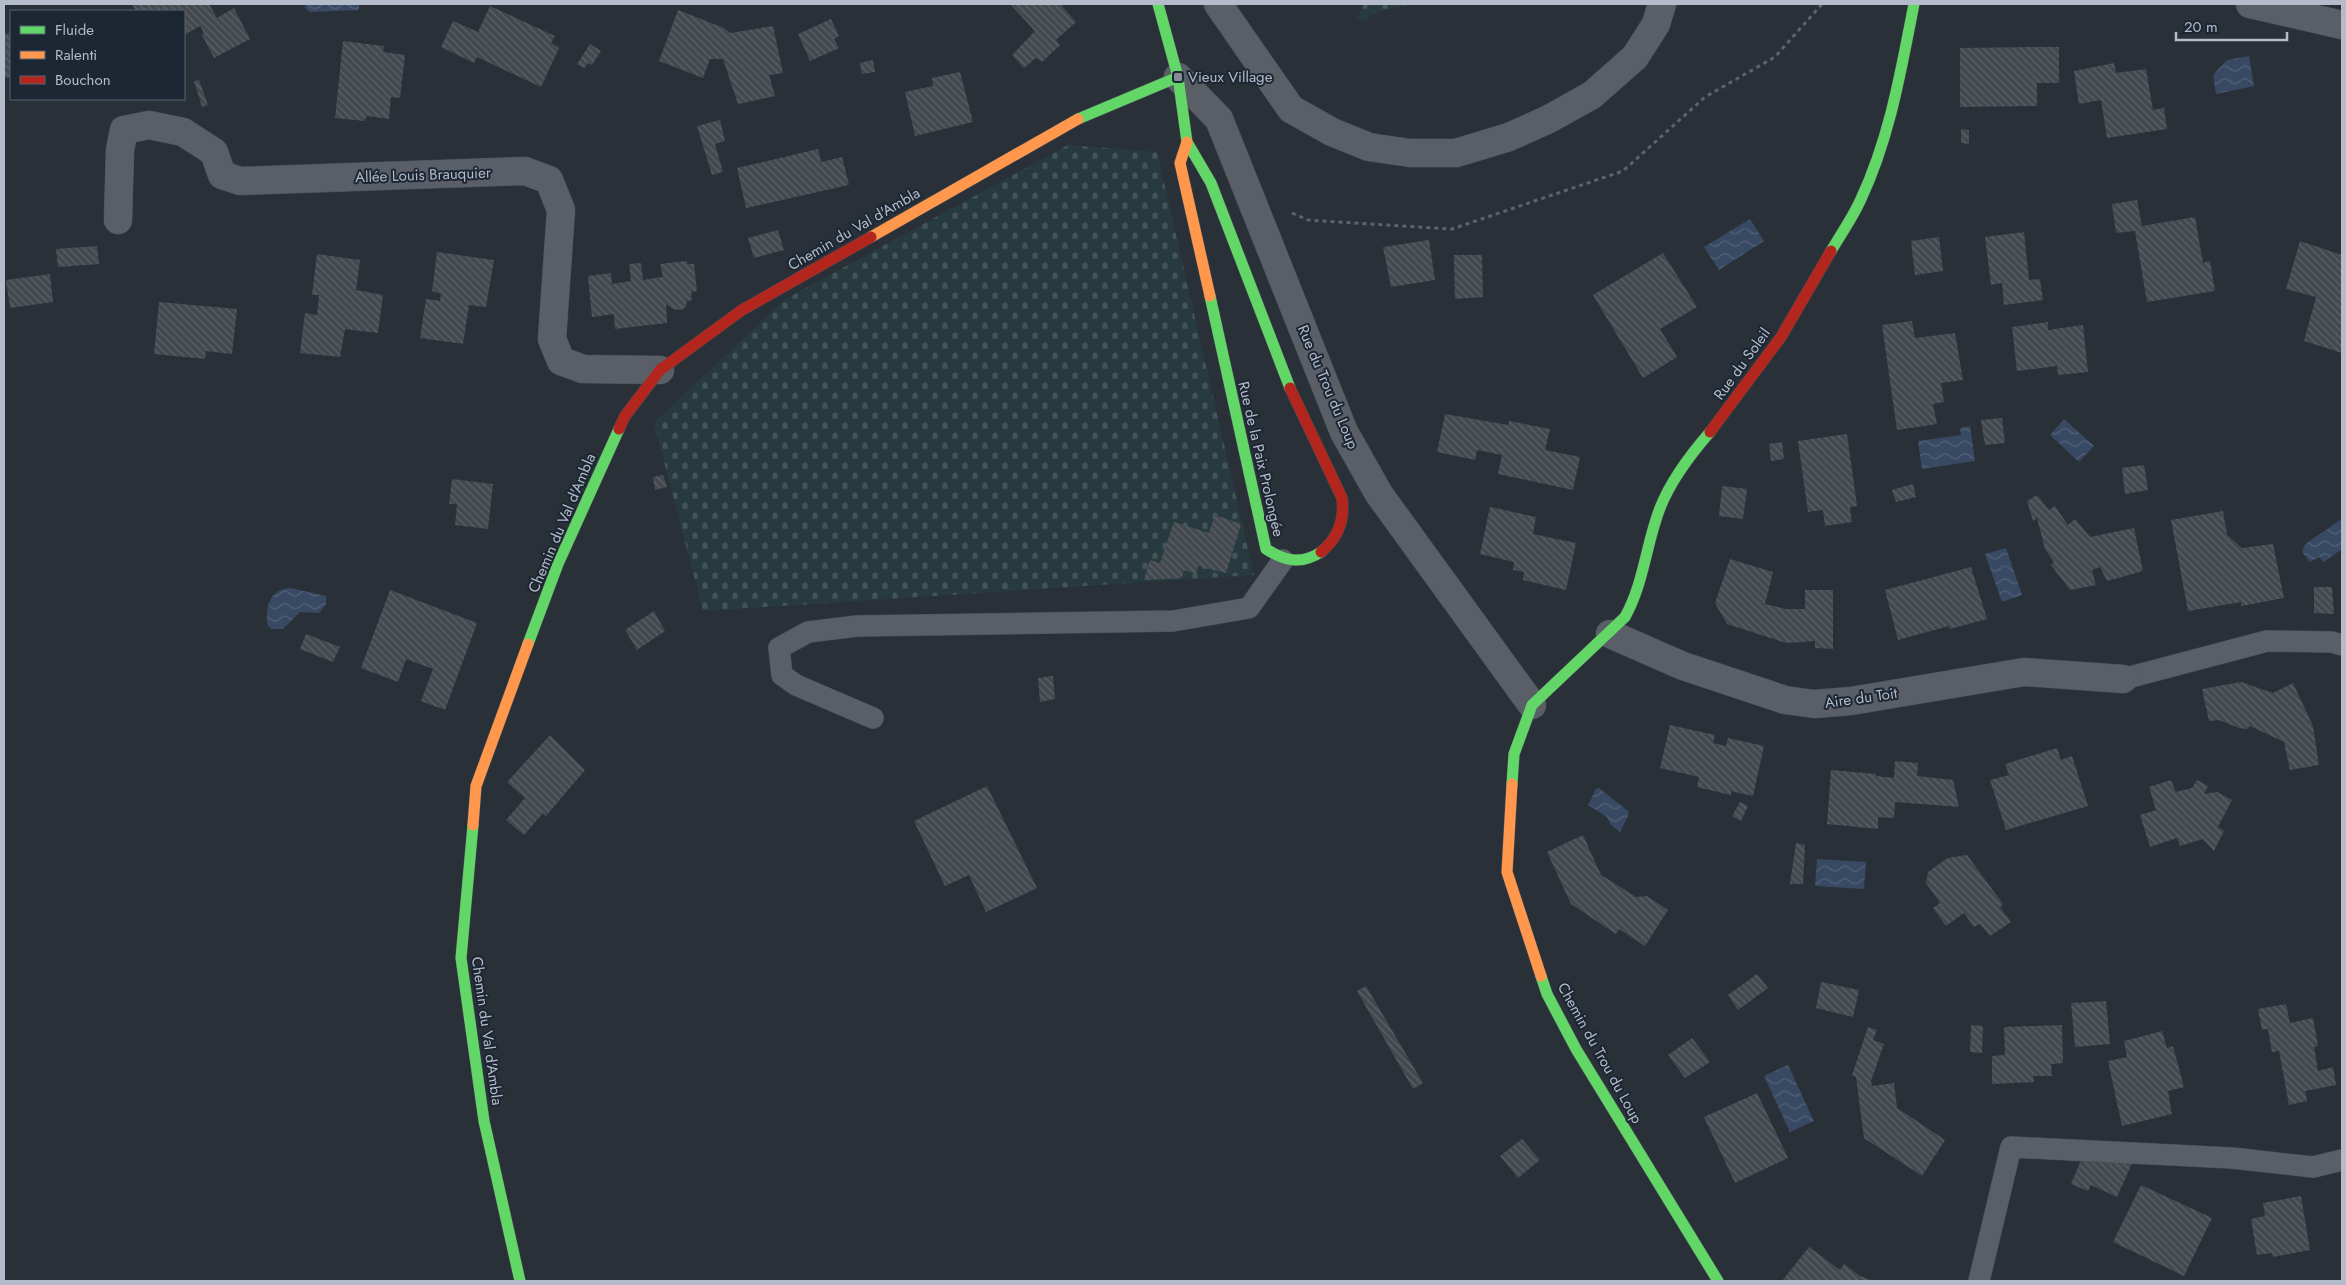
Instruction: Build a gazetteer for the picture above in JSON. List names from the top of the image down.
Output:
{
  "streets": {
    "street": [
      "Allée Louis Brauquier",
      "Chemin du Val d'Ambla",
      "Rue du Soleil",
      "Rue du Trou du Loup",
      "Rue de la Paix Prolongée",
      "Aire du Toit",
      "Chemin du Trou du Loup"
    ]
  },
  "crossings": [
    ["Allée Louis Brauquier", "Chemin du Val d'Ambla"],
    ["Chemin du Val d'Ambla", "Rue du Trou du Loup"],
    ["Chemin du Val d'Ambla", "Rue de la Paix Prolongée"],
    ["Rue du Soleil", "Rue du Trou du Loup"],
    ["Rue du Soleil", "Aire du Toit"],
    ["Rue du Soleil", "Chemin du Trou du Loup"],
    ["Rue du Trou du Loup", "Rue de la Paix Prolongée"],
    ["Rue du Trou du Loup", "Chemin du Trou du Loup"]
  ],
  "places": {
    "transit": ["Vieux Village"]
  },
  "legend": ["Fluide", "Ralenti", "Bouchon"],
  "scale_bar": "20 m"
}
